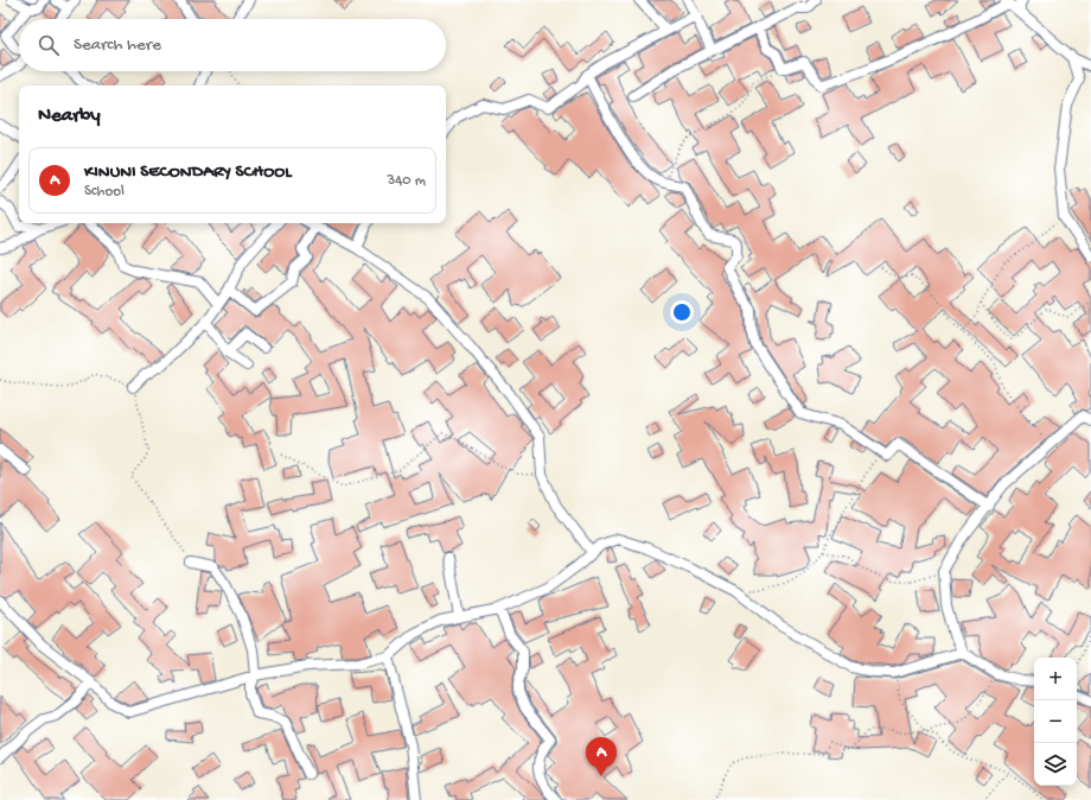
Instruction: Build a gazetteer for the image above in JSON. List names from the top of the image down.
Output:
{
  "page": {
    "search": "Search here",
    "heading": "Nearby",
    "list": [
      {
        "mark": "A",
        "name": "KINUNI SECONDARY SCHOOL",
        "note": "School",
        "value": "340 m"
      }
    ],
    "map_buttons": ["+", "−"],
    "pins": "A"
  }
}
